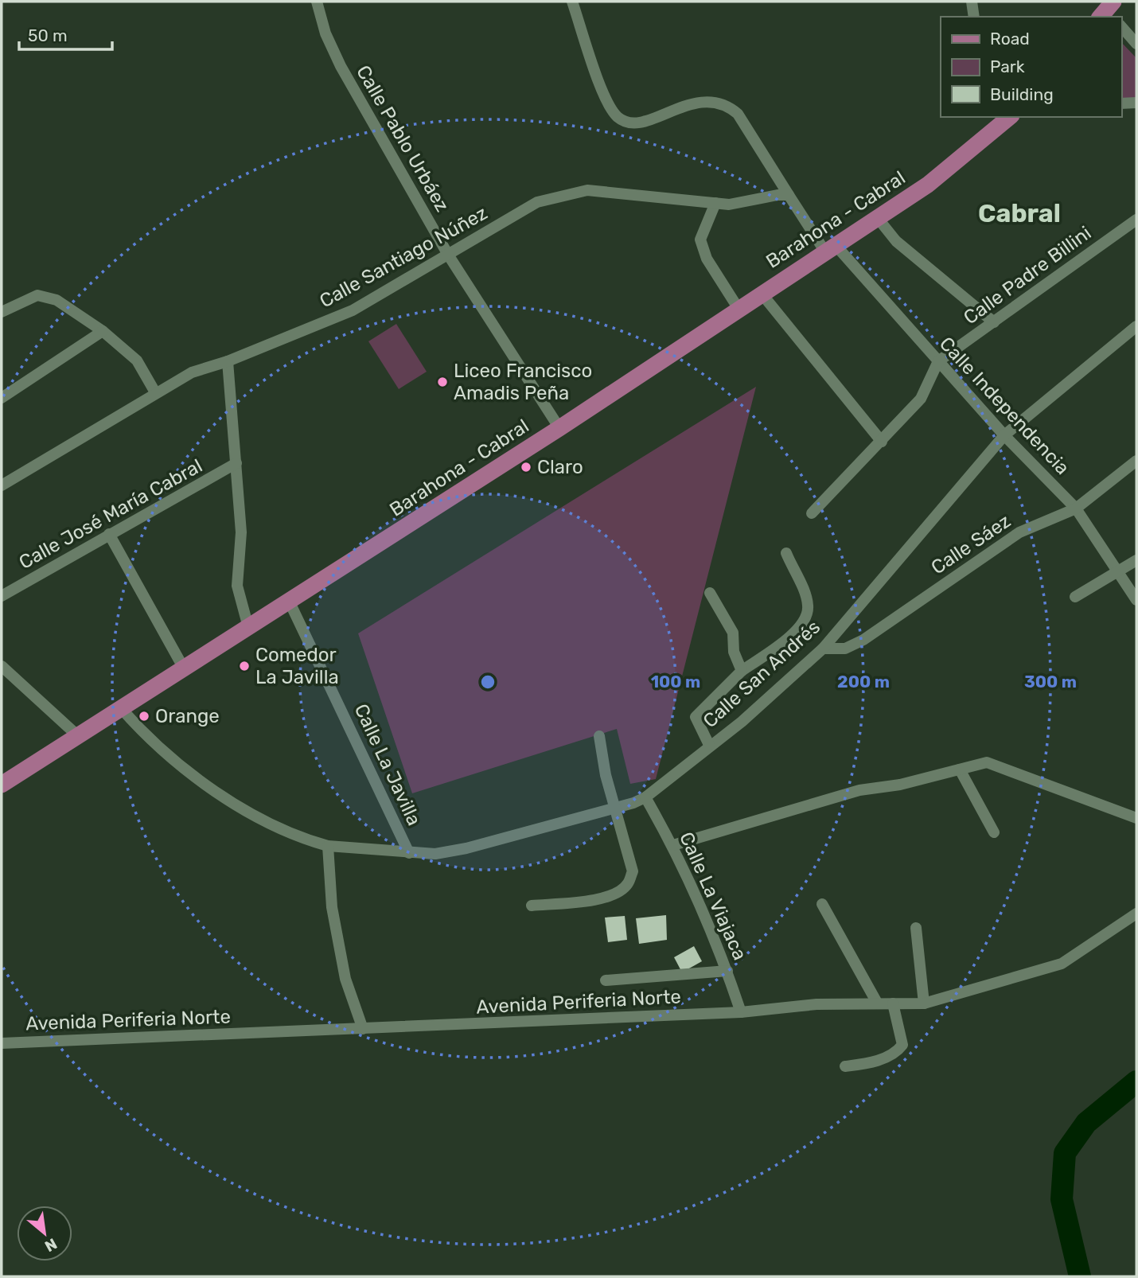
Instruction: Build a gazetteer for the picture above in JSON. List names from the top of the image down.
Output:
{
  "streets": {
    "main road": ["Barahona - Cabral"],
    "street": [
      "Calle Pablo Urbáez",
      "Calle Santiago Núñez",
      "Calle Padre Billini",
      "Calle Independencia",
      "Calle José María Cabral",
      "Calle Sáez",
      "Calle San Andrés",
      "Calle La Javilla",
      "Calle La Viajaca",
      "Avenida Periferia Norte"
    ]
  },
  "crossings": [
    ["Calle Pablo Urbáez", "Barahona - Cabral"],
    ["Calle Pablo Urbáez", "Calle Santiago Núñez"],
    ["Barahona - Cabral", "Calle Independencia"],
    ["Barahona - Cabral", "Calle San Andrés"],
    ["Barahona - Cabral", "Calle La Javilla"],
    ["Calle Padre Billini", "Calle Independencia"],
    ["Calle Independencia", "Calle Sáez"],
    ["Calle Independencia", "Calle San Andrés"],
    ["Calle Sáez", "Calle San Andrés"],
    ["Calle San Andrés", "Calle La Javilla"],
    ["Calle San Andrés", "Calle La Viajaca"],
    ["Calle La Viajaca", "Avenida Periferia Norte"]
  ],
  "districts": ["Cabral"],
  "places": [
    "Liceo Francisco Amadis Peña",
    "Claro",
    "Comedor La Javilla",
    "Orange"
  ],
  "legend": ["Road", "Park", "Building"],
  "scale_bar": "50 m",
  "north": "bottom right",
  "rings": ["100 m", "200 m", "300 m"]
}
